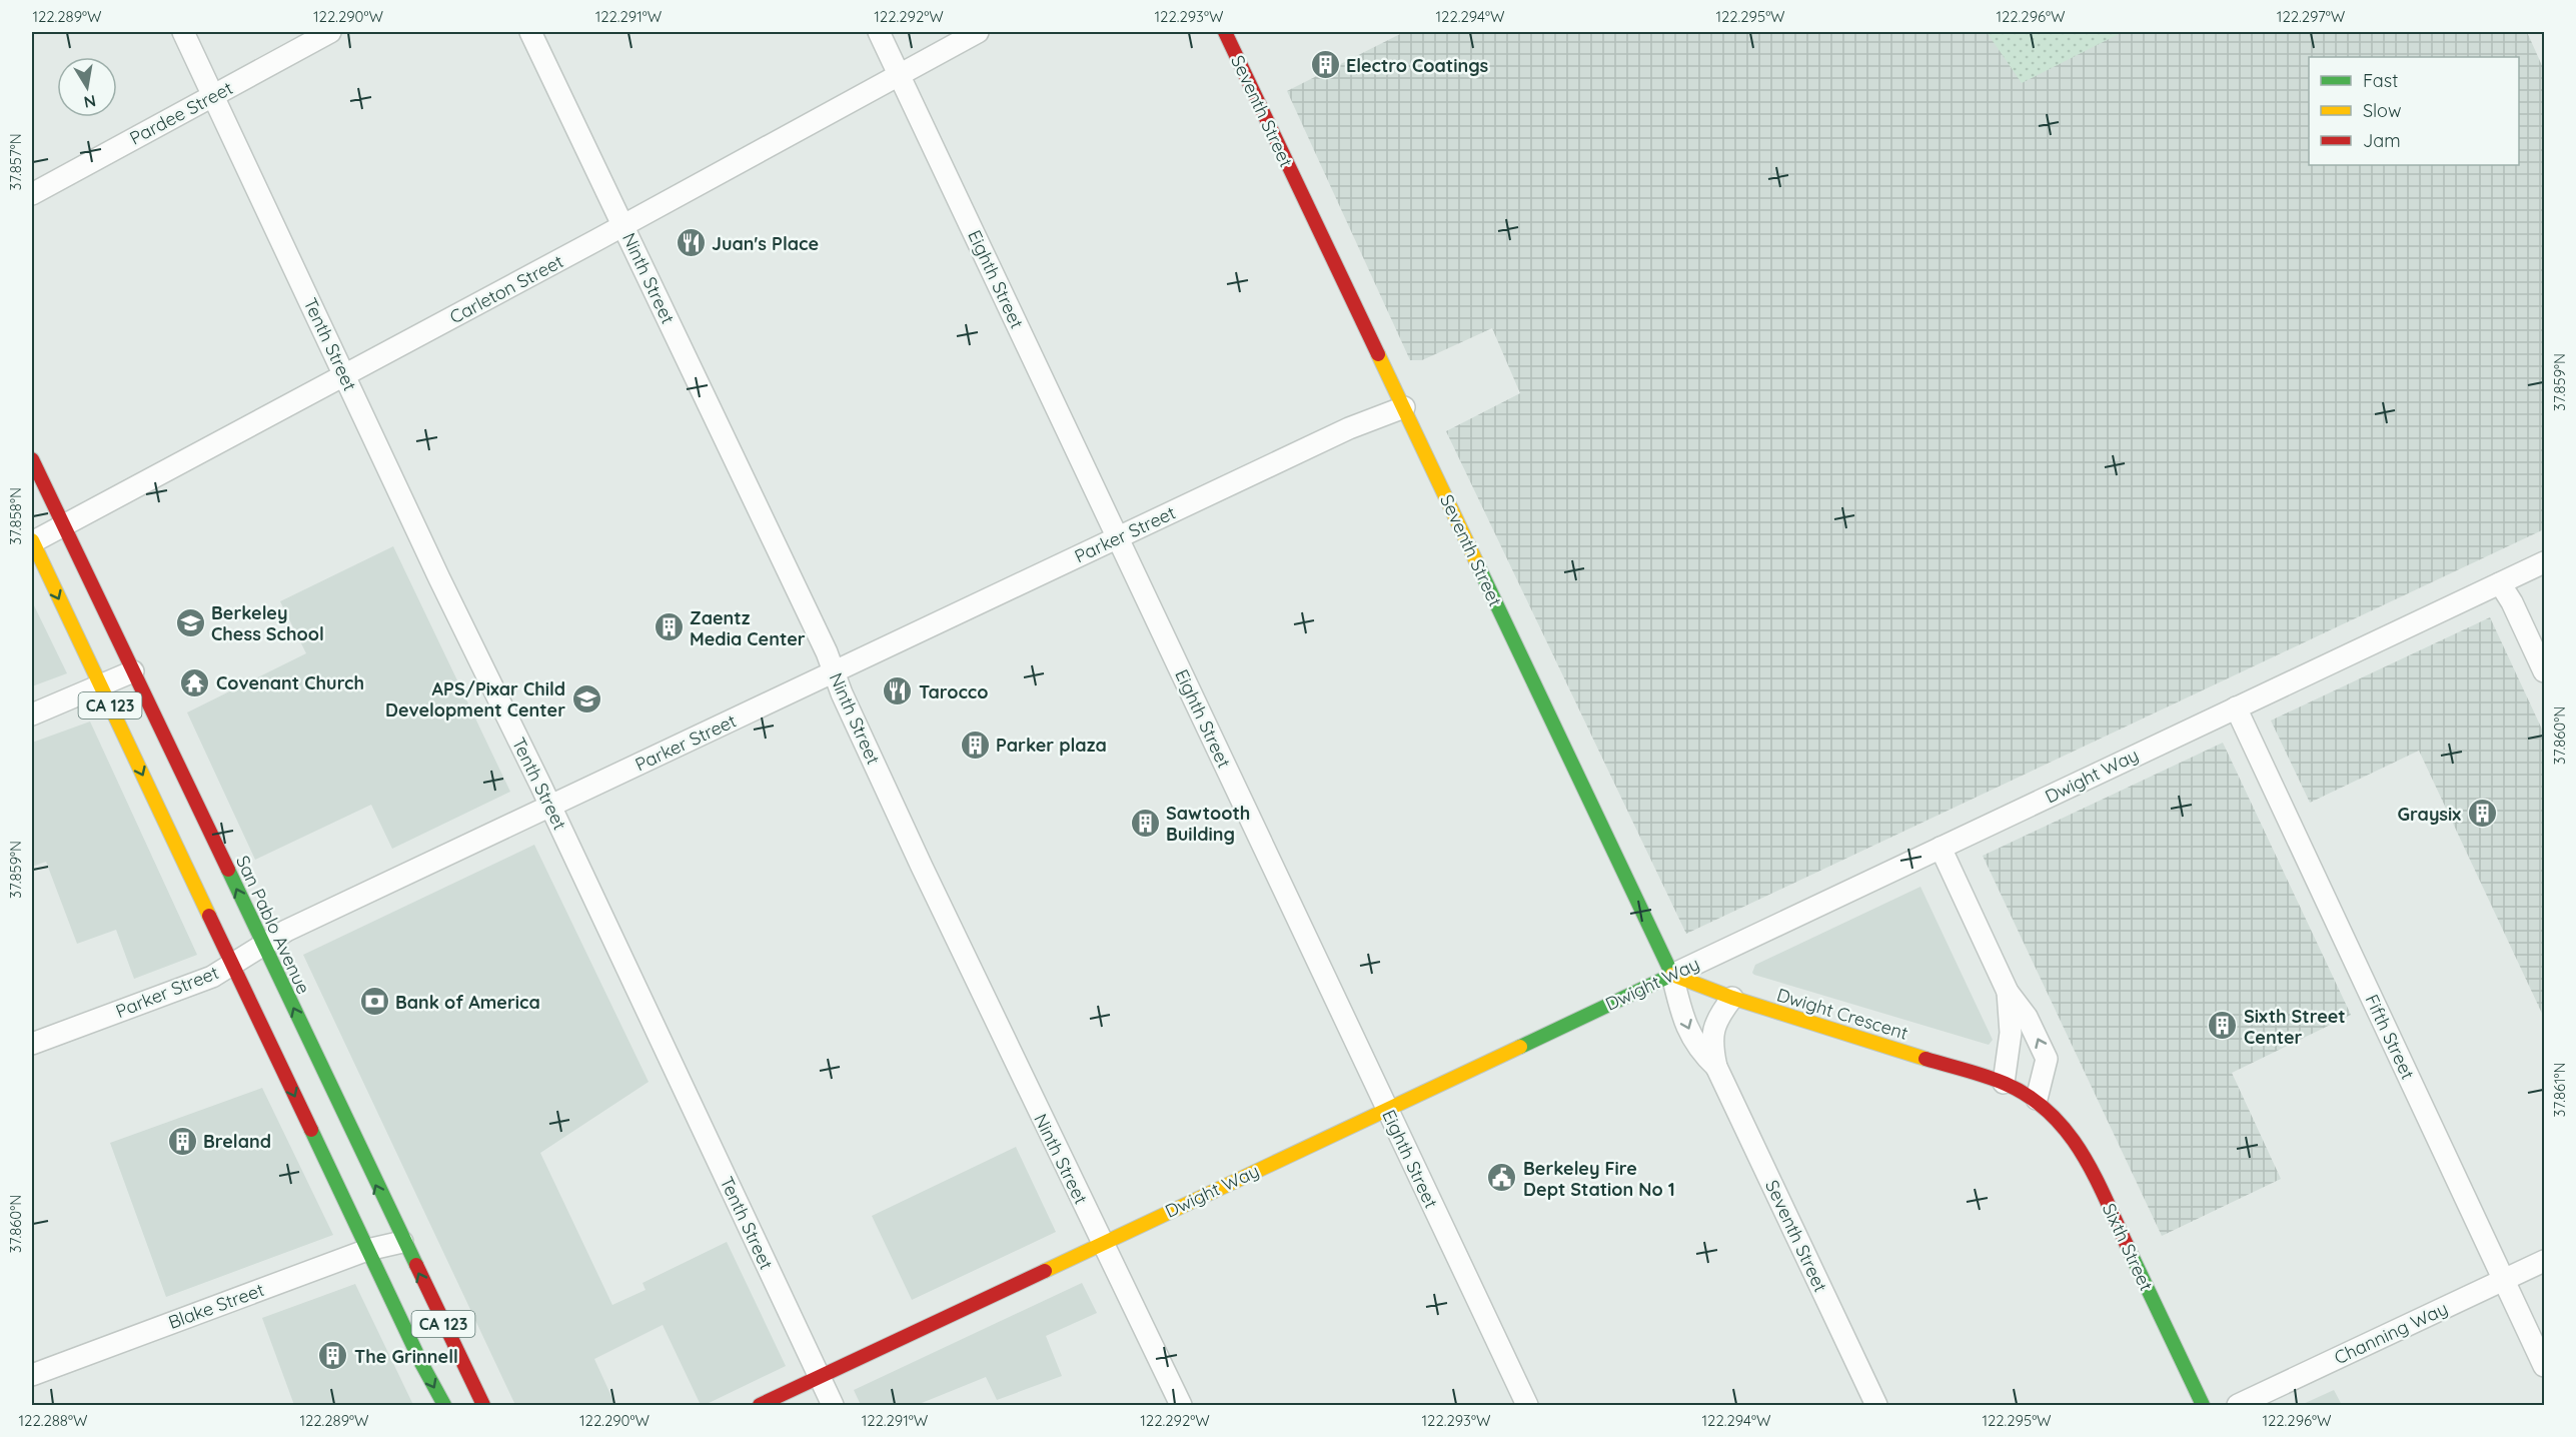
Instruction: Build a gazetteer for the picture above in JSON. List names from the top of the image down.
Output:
{
  "streets": {
    "street": [
      "Seventh Street",
      "Pardee Street",
      "Ninth Street",
      "Eighth Street",
      "Carleton Street",
      "Tenth Street",
      "Parker Street",
      "CA 123",
      "Dwight Way",
      "San Pablo Avenue",
      "Dwight Crescent",
      "Fifth Street",
      "Sixth Street",
      "Blake Street",
      "Channing Way"
    ]
  },
  "crossings": [
    ["Seventh Street", "Parker Street"],
    ["Seventh Street", "Dwight Way"],
    ["Seventh Street", "Dwight Crescent"],
    ["Pardee Street", "Tenth Street"],
    ["Ninth Street", "Carleton Street"],
    ["Ninth Street", "Parker Street"],
    ["Ninth Street", "Dwight Way"],
    ["Eighth Street", "Carleton Street"],
    ["Eighth Street", "Parker Street"],
    ["Eighth Street", "Dwight Way"],
    ["Carleton Street", "Tenth Street"],
    ["Carleton Street", "CA 123"],
    ["Carleton Street", "San Pablo Avenue"],
    ["Tenth Street", "Parker Street"],
    ["Tenth Street", "Dwight Way"],
    ["Parker Street", "CA 123"],
    ["Parker Street", "San Pablo Avenue"],
    ["CA 123", "Blake Street"],
    ["Dwight Way", "Dwight Crescent"],
    ["Dwight Way", "Fifth Street"],
    ["San Pablo Avenue", "Blake Street"],
    ["Dwight Crescent", "Sixth Street"],
    ["Fifth Street", "Channing Way"]
  ],
  "places": {
    "building": [
      "Electro Coatings",
      "Zaentz Media Center",
      "Parker plaza",
      "Graysix",
      "Sawtooth Building",
      "Sixth Street Center",
      "Breland",
      "The Grinnell"
    ],
    "restaurant": ["Juan's Place", "Tarocco"],
    "school or university": ["Berkeley Chess School", "APS/Pixar Child Development Center"],
    "temple": ["Covenant Church"],
    "bank": ["Bank of America"],
    "public building": ["Berkeley Fire Dept Station No 1"]
  },
  "legend": ["Fast", "Slow", "Jam"],
  "north": "bottom",
  "coordinates": [
    "122.289°W",
    "122.290°W",
    "122.291°W",
    "122.292°W",
    "122.293°W",
    "122.294°W",
    "122.295°W",
    "122.296°W",
    "122.297°W",
    "37.857°N",
    "37.859°N",
    "37.858°N",
    "37.860°N",
    "37.861°N",
    "122.288°W"
  ]
}
